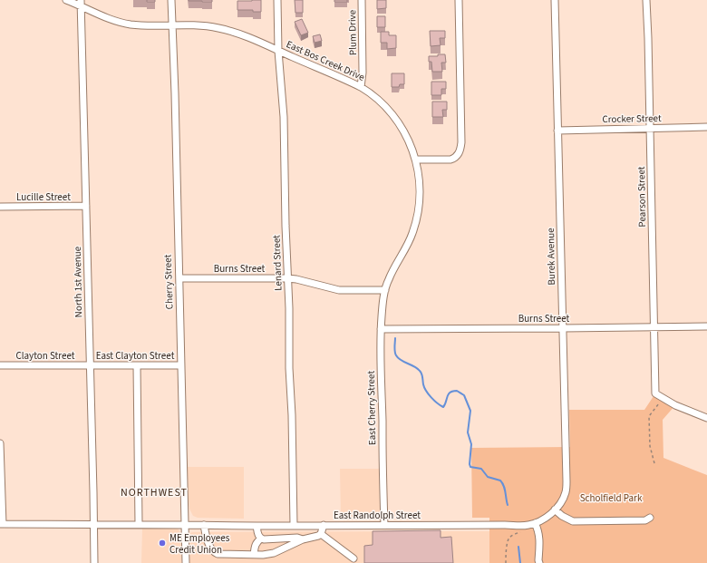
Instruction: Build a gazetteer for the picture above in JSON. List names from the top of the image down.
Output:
{
  "streets": {
    "street": [
      "Plum Drive",
      "East Bos Creek Drive",
      "Crocker Street",
      "Lucille Street",
      "Pearson Street",
      "Burek Avenue",
      "Lenard Street",
      "Burns Street",
      "North 1st Avenue",
      "Cherry Street",
      "Clayton Street",
      "East Clayton Street",
      "East Cherry Street",
      "East Randolph Street"
    ]
  },
  "crossings": [
    ["Plum Drive", "East Bos Creek Drive"],
    ["East Bos Creek Drive", "Lenard Street"],
    ["East Bos Creek Drive", "Burns Street"],
    ["East Bos Creek Drive", "North 1st Avenue"],
    ["East Bos Creek Drive", "Cherry Street"],
    ["East Bos Creek Drive", "East Cherry Street"],
    ["Crocker Street", "Pearson Street"],
    ["Crocker Street", "Burek Avenue"],
    ["Lucille Street", "North 1st Avenue"],
    ["Pearson Street", "Burns Street"],
    ["Burek Avenue", "Burns Street"],
    ["Burek Avenue", "East Randolph Street"],
    ["Lenard Street", "Burns Street"],
    ["Lenard Street", "East Randolph Street"],
    ["Burns Street", "Cherry Street"],
    ["Burns Street", "East Cherry Street"],
    ["North 1st Avenue", "Clayton Street"],
    ["North 1st Avenue", "East Clayton Street"],
    ["North 1st Avenue", "East Randolph Street"],
    ["Cherry Street", "East Clayton Street"],
    ["Cherry Street", "East Randolph Street"],
    ["Clayton Street", "East Clayton Street"],
    ["East Cherry Street", "East Randolph Street"]
  ],
  "districts": ["NORTHWEST"],
  "parks": ["Scholfield Park"],
  "places": ["ME Employees Credit Union"]
}
